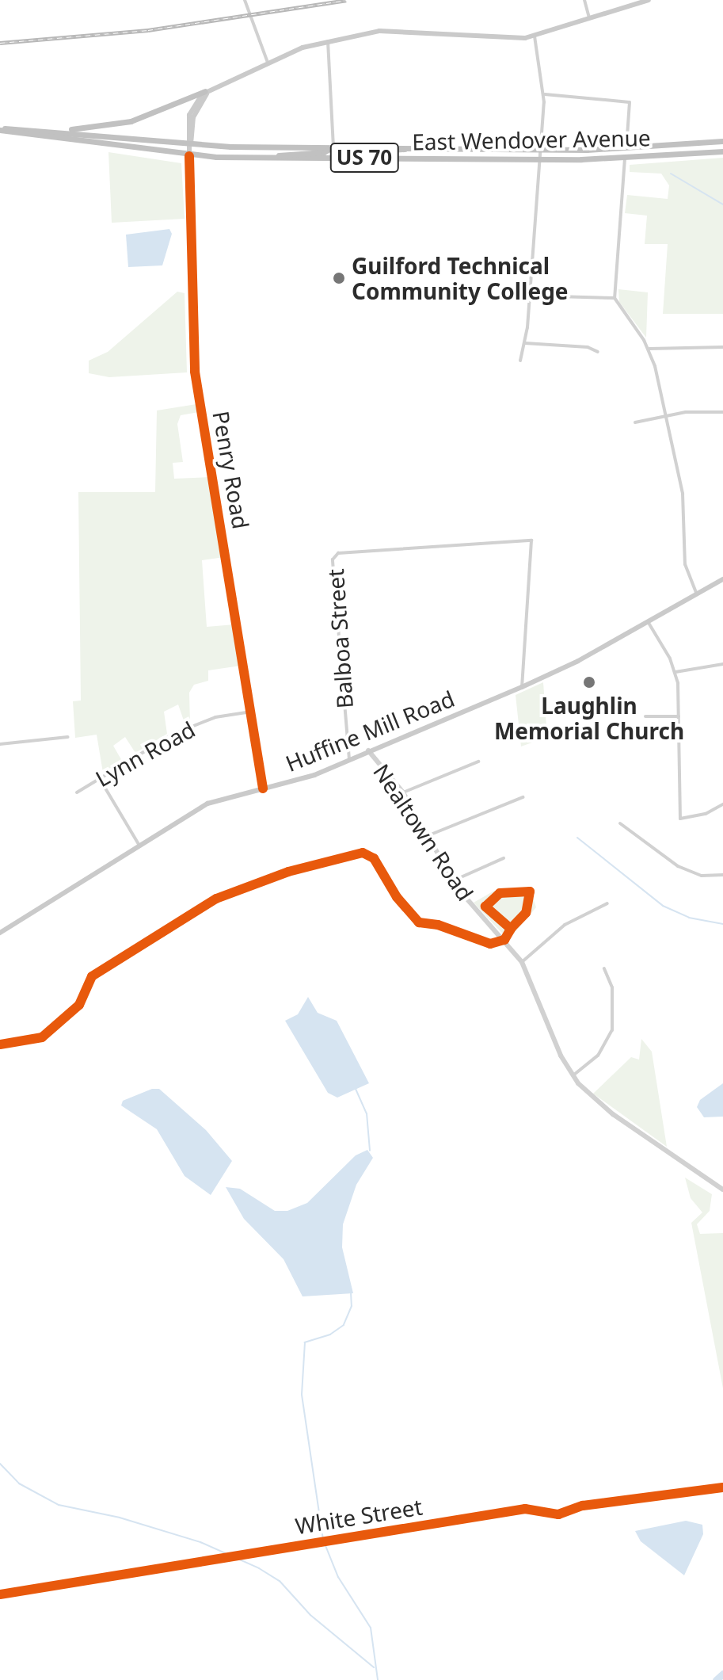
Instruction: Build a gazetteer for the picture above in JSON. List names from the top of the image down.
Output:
{
  "streets": {
    "highway": ["East Wendover Avenue", "US 70"],
    "main road": ["Huffine Mill Road"],
    "street": [
      "Penry Road",
      "Balboa Street",
      "Lynn Road",
      "Nealtown Road",
      "White Street"
    ]
  },
  "crossings": [
    ["East Wendover Avenue", "Penry Road"],
    ["Penry Road", "Huffine Mill Road"],
    ["Penry Road", "Lynn Road"],
    ["Balboa Street", "Huffine Mill Road"],
    ["Huffine Mill Road", "Nealtown Road"]
  ],
  "places": ["Guilford Technical Community College", "Laughlin Memorial Church"]
}
